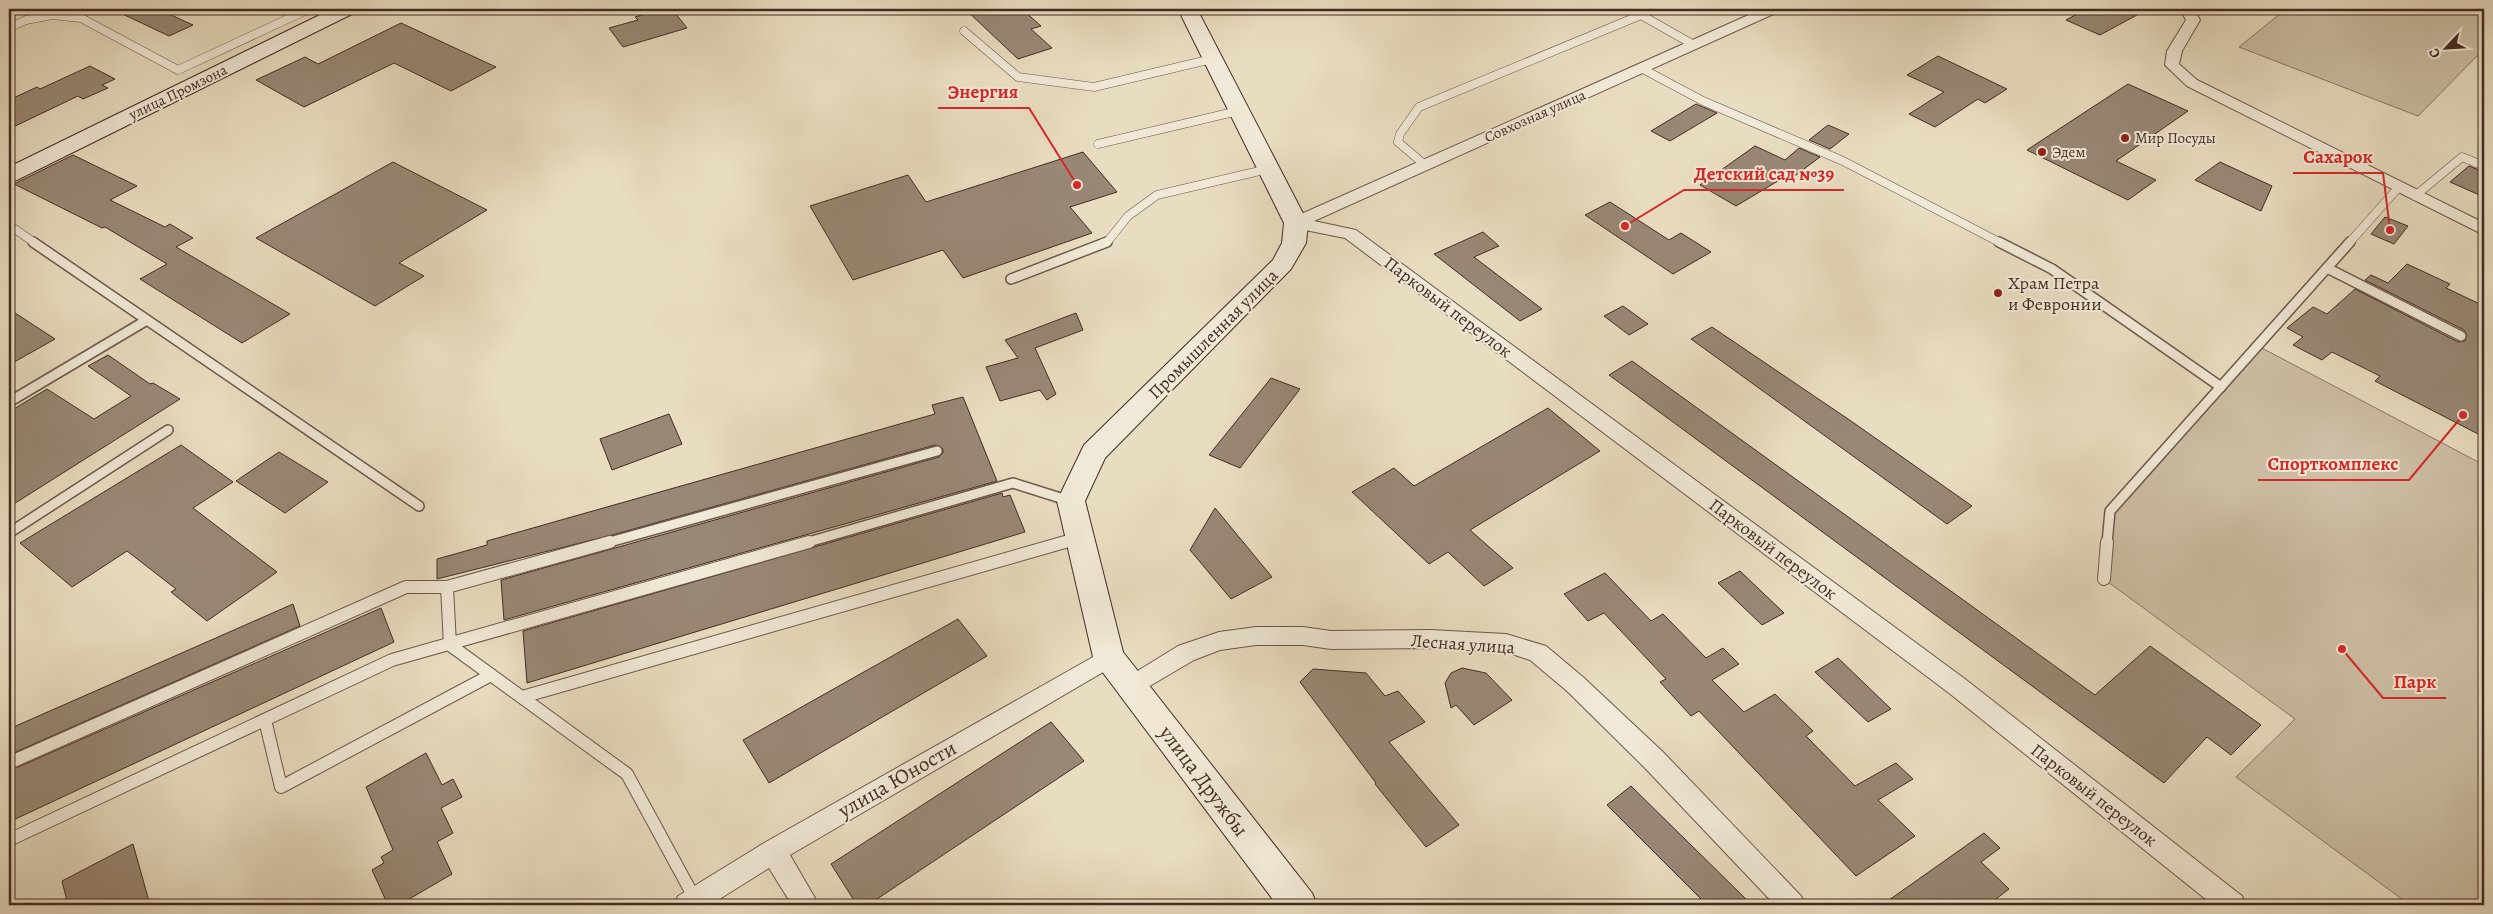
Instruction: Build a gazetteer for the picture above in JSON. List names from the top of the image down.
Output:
{
  "streets": {
    "main road": ["улица Промзона", "Промышленная улица", "улица Дружбы"],
    "street": [
      "Совхозная улица",
      "Парковый переулок",
      "Лесная улица",
      "улица Юности"
    ]
  },
  "crossings": [
    ["Совхозная улица", "Парковый переулок"],
    ["Совхозная улица", "Промышленная улица"],
    ["Парковый переулок", "Промышленная улица"],
    ["Лесная улица", "улица Дружбы"],
    ["улица Юности", "улица Дружбы"]
  ],
  "places": [
    "Мир Посуды",
    "Эдем",
    "Энергия",
    "Детский сад №39",
    "Сахарок",
    "Храм Петра и Февронии",
    "Спорткомплекс",
    "Парк"
  ],
  "north": "bottom left"
}
